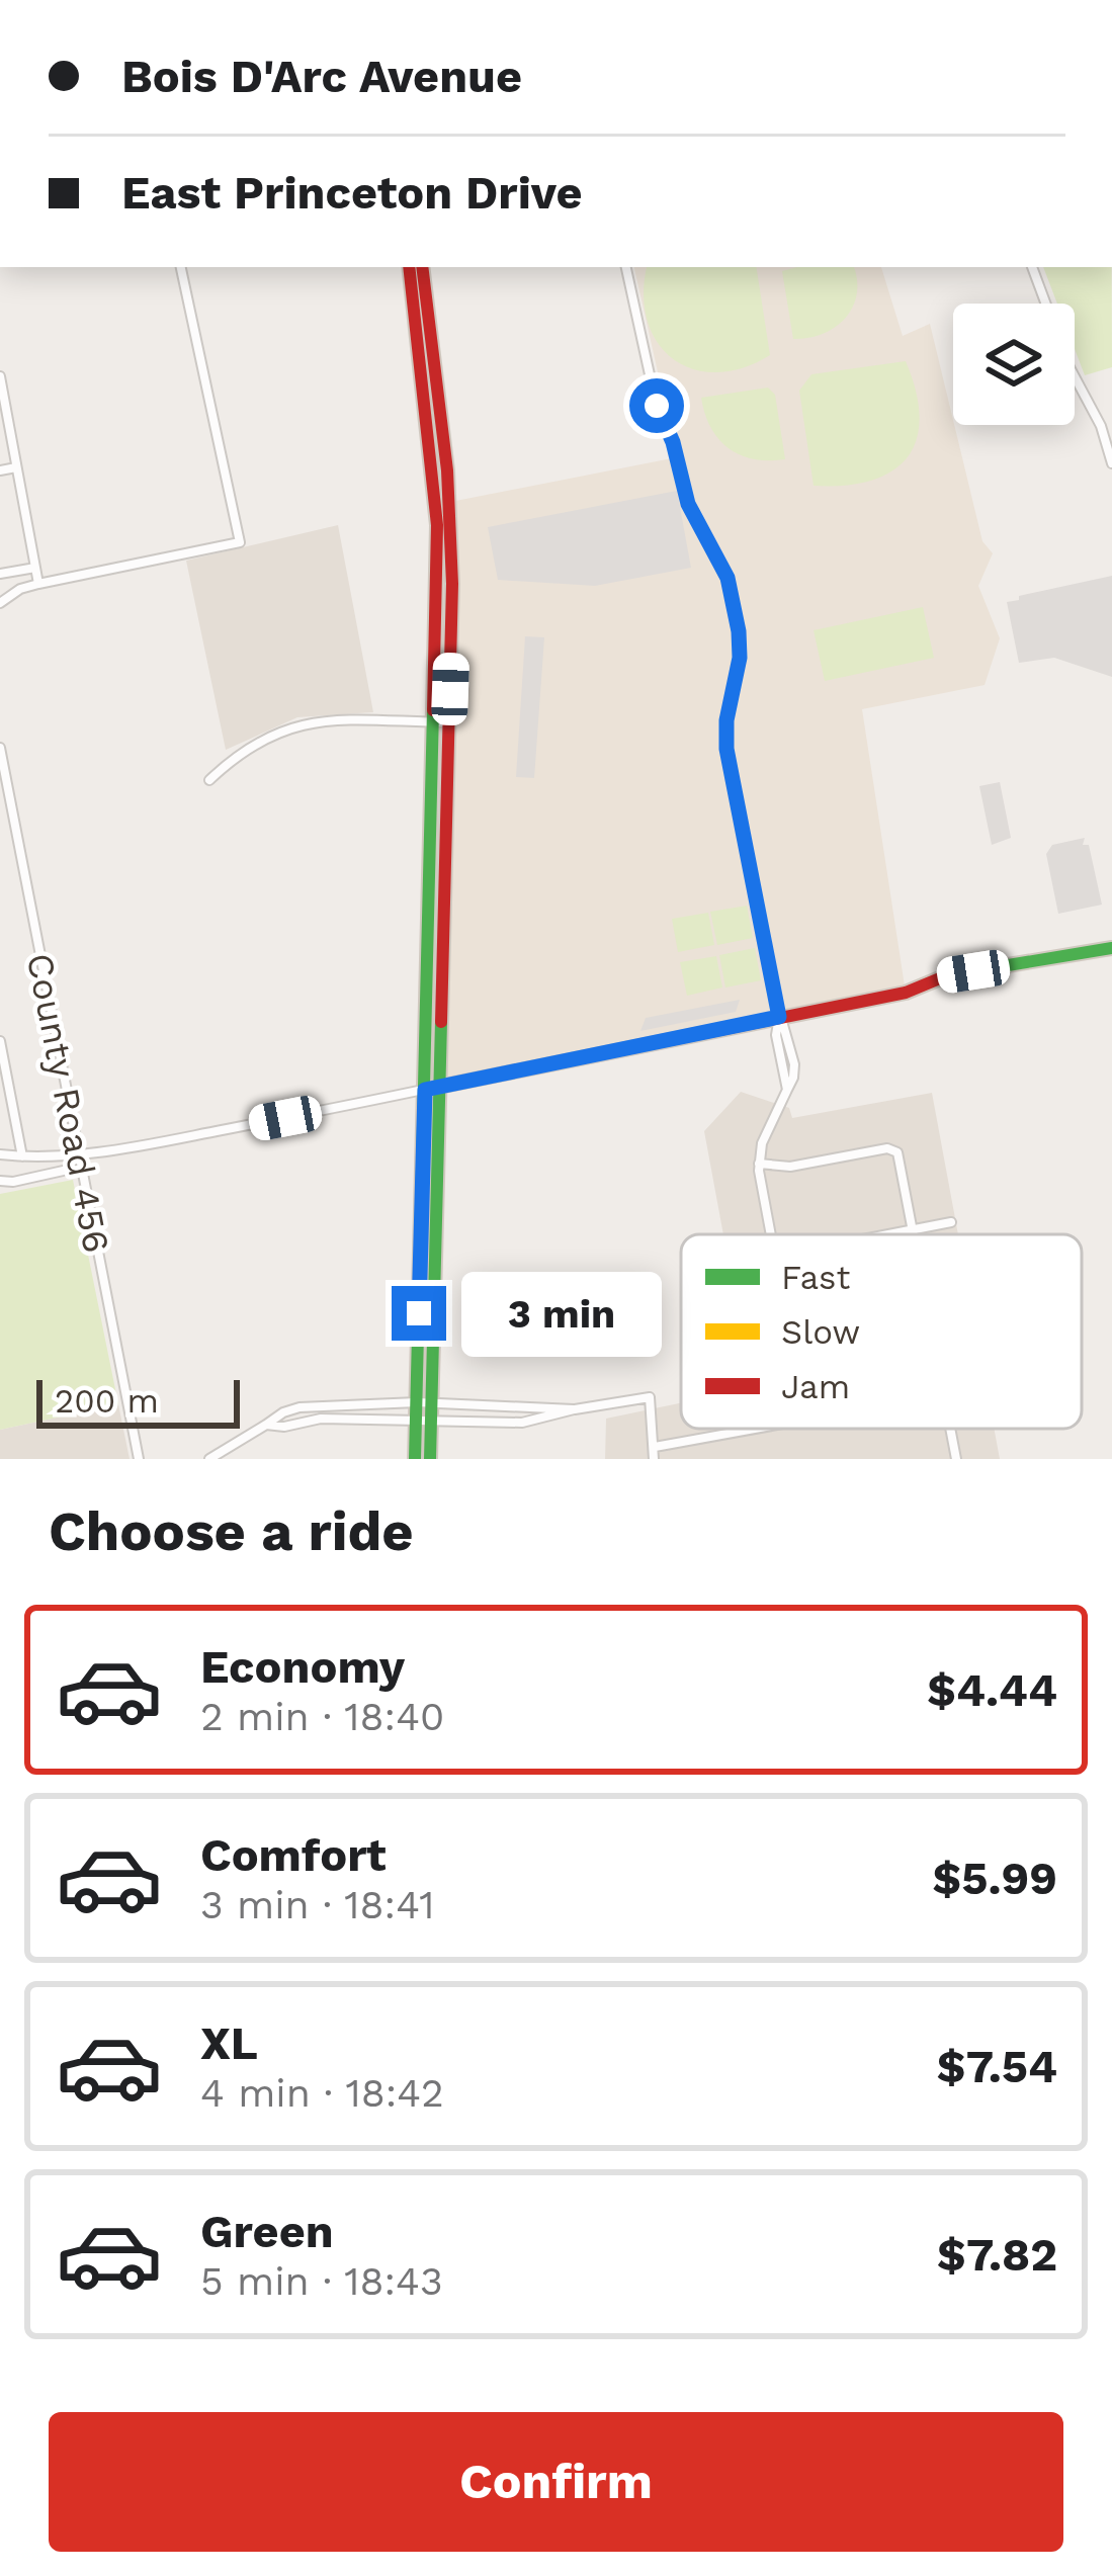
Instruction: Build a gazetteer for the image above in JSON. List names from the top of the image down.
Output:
{
  "streets": {
    "street": ["County Road 456"]
  },
  "legend": ["Fast", "Slow", "Jam"],
  "scale_bar": "200 m",
  "page": {
    "banner": ["Bois D'Arc Avenue", "East Princeton Drive"],
    "bubble": "3 min",
    "scale": "200 m",
    "heading": "Choose a ride",
    "list": [
      {
        "name": "Economy",
        "note": "2 min · 18:40",
        "value": "$4.44"
      },
      {
        "name": "Comfort",
        "note": "3 min · 18:41",
        "value": "$5.99"
      },
      {
        "name": "XL",
        "note": "4 min · 18:42",
        "value": "$7.54"
      },
      {
        "name": "Green",
        "note": "5 min · 18:43",
        "value": "$7.82"
      }
    ],
    "buttons": "Confirm"
  }
}
